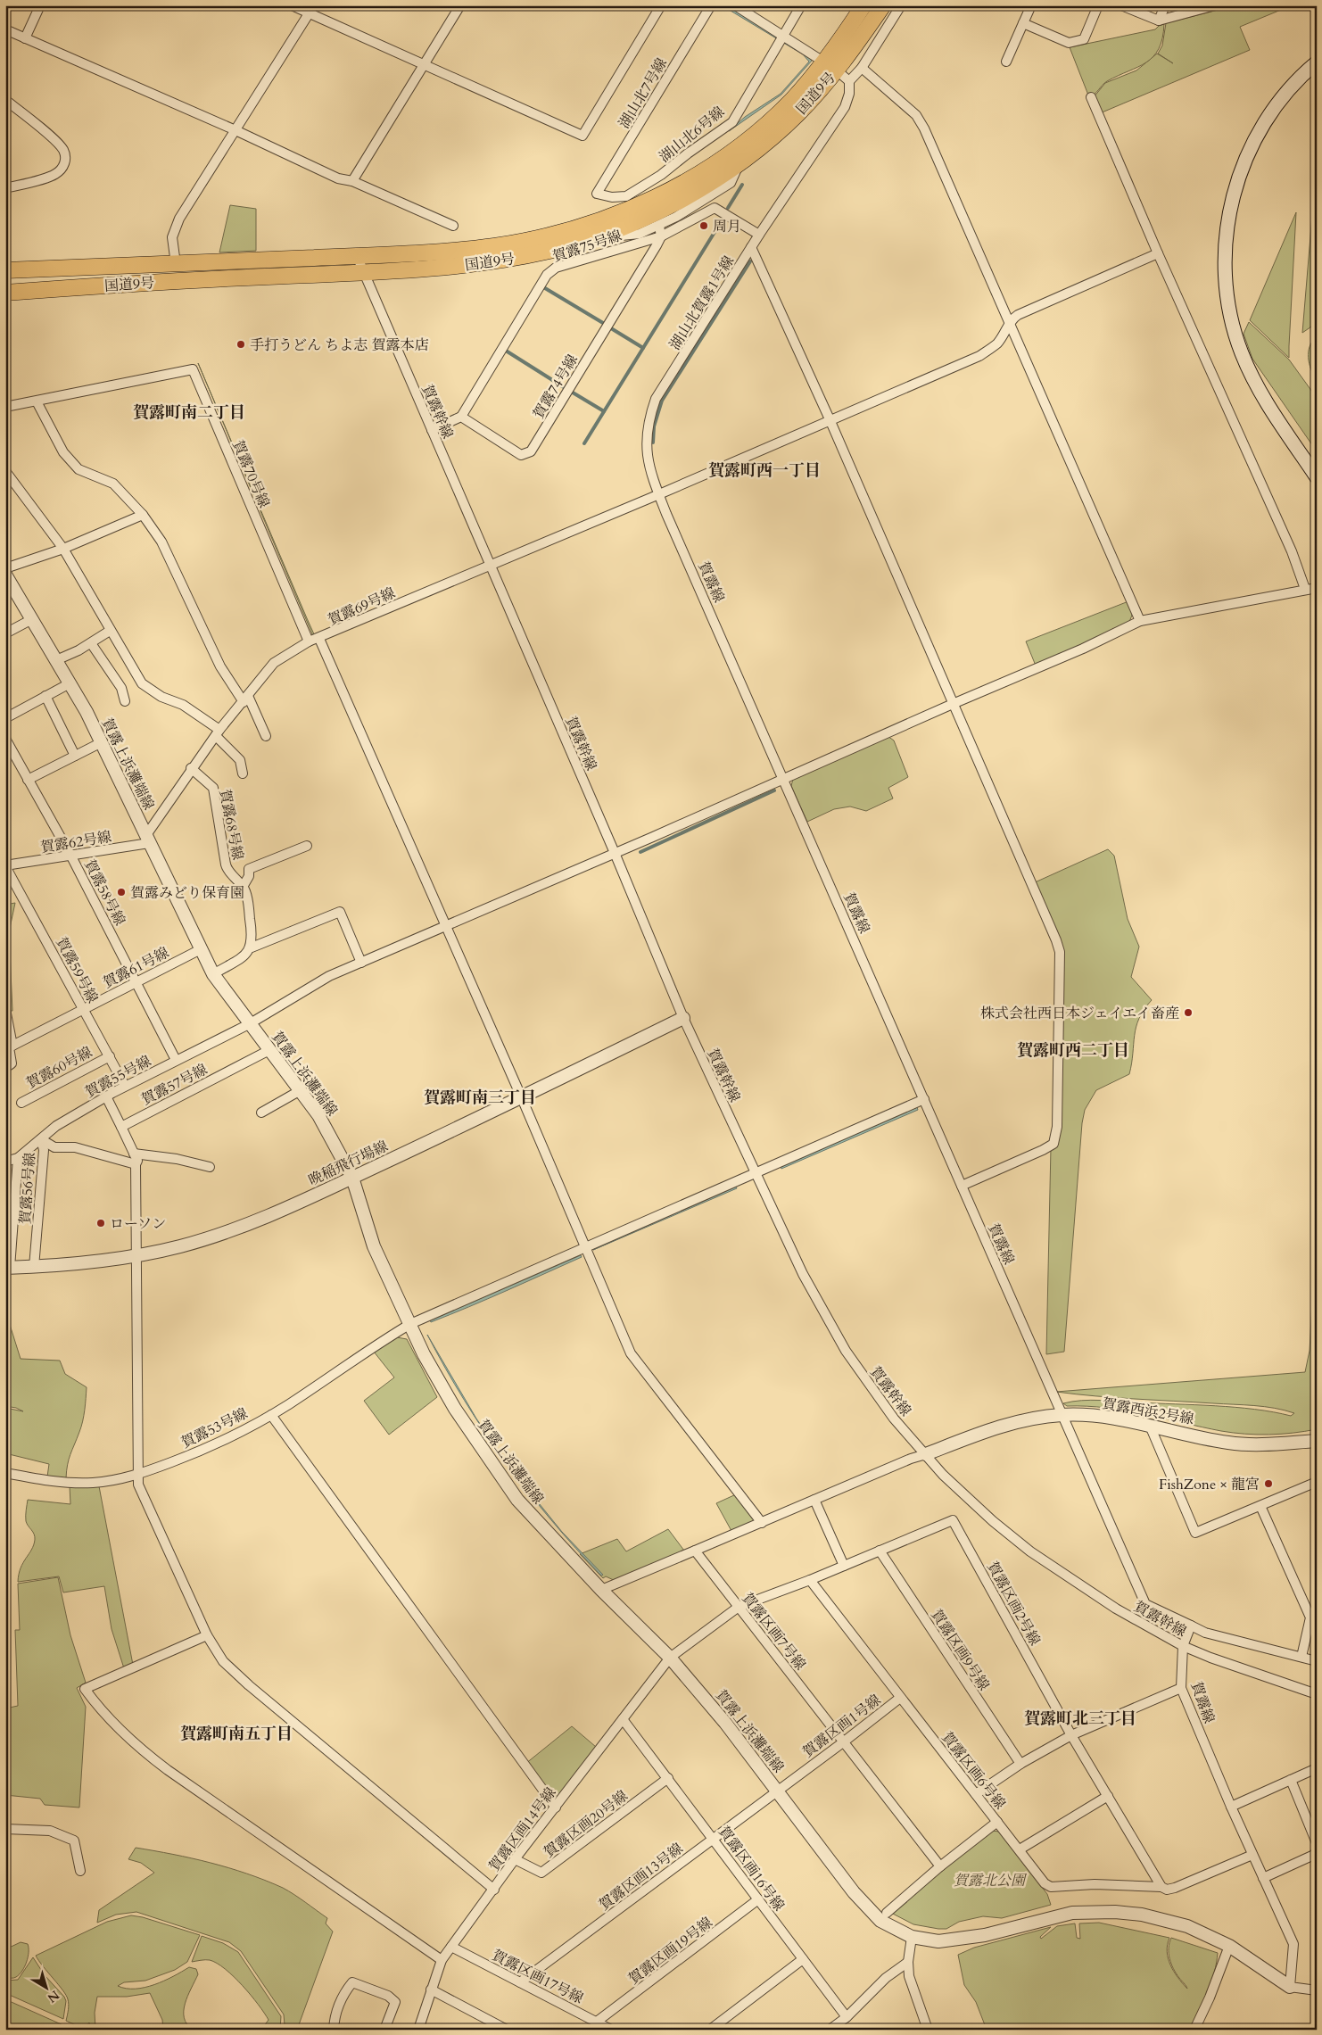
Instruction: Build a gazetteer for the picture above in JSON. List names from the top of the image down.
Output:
{
  "streets": {
    "highway": ["国道9号"],
    "street": [
      "湖山北7号線",
      "湖山北6号線",
      "賀露75号線",
      "湖山北賀露1号線",
      "賀露74号線",
      "賀露幹線",
      "賀露70号線",
      "賀露線",
      "賀露69号線",
      "賀露上浜灘端線",
      "賀露68号線",
      "賀露62号線",
      "賀露58号線",
      "賀露61号線",
      "賀露59号線",
      "賀露60号線",
      "賀露55号線",
      "賀露57号線",
      "晩稲飛行場線",
      "賀露56号線",
      "賀露西浜2号線",
      "賀露53号線",
      "賀露区画2号線",
      "賀露区画7号線",
      "賀露区画9号線",
      "賀露区画1号線",
      "賀露区画6号線",
      "賀露区画20号線",
      "賀露区画14号線",
      "賀露区画16号線",
      "賀露区画13号線",
      "賀露区画19号線",
      "賀露区画17号線"
    ]
  },
  "crossings": [
    ["湖山北7号線", "湖山北6号線"],
    ["国道9号", "賀露幹線"],
    ["賀露75号線", "湖山北賀露1号線"],
    ["賀露75号線", "賀露74号線"],
    ["湖山北賀露1号線", "賀露線"],
    ["湖山北賀露1号線", "賀露69号線"],
    ["賀露幹線", "賀露線"],
    ["賀露幹線", "賀露69号線"],
    ["賀露幹線", "賀露55号線"],
    ["賀露幹線", "晩稲飛行場線"],
    ["賀露幹線", "賀露西浜2号線"],
    ["賀露幹線", "賀露53号線"],
    ["賀露70号線", "賀露69号線"],
    ["賀露線", "賀露69号線"],
    ["賀露線", "賀露上浜灘端線"],
    ["賀露線", "賀露55号線"],
    ["賀露線", "賀露西浜2号線"],
    ["賀露線", "賀露53号線"],
    ["賀露69号線", "賀露上浜灘端線"],
    ["賀露69号線", "賀露68号線"],
    ["賀露69号線", "賀露62号線"],
    ["賀露上浜灘端線", "賀露62号線"],
    ["賀露上浜灘端線", "賀露61号線"],
    ["賀露上浜灘端線", "賀露55号線"],
    ["賀露上浜灘端線", "賀露57号線"],
    ["賀露上浜灘端線", "晩稲飛行場線"],
    ["賀露上浜灘端線", "賀露53号線"],
    ["賀露上浜灘端線", "賀露区画2号線"],
    ["賀露上浜灘端線", "賀露区画1号線"],
    ["賀露上浜灘端線", "賀露区画14号線"],
    ["賀露上浜灘端線", "賀露区画13号線"],
    ["賀露62号線", "賀露58号線"],
    ["賀露62号線", "賀露59号線"],
    ["賀露58号線", "賀露61号線"],
    ["賀露58号線", "賀露55号線"],
    ["賀露61号線", "賀露59号線"],
    ["賀露59号線", "賀露60号線"],
    ["賀露59号線", "賀露55号線"],
    ["賀露55号線", "賀露56号線"],
    ["晩稲飛行場線", "賀露56号線"],
    ["賀露区画2号線", "賀露区画7号線"],
    ["賀露区画2号線", "賀露区画9号線"],
    ["賀露区画2号線", "賀露区画6号線"],
    ["賀露区画2号線", "賀露区画14号線"],
    ["賀露区画7号線", "賀露区画1号線"],
    ["賀露区画1号線", "賀露区画6号線"],
    ["賀露区画1号線", "賀露区画13号線"],
    ["賀露区画20号線", "賀露区画14号線"],
    ["賀露区画20号線", "賀露区画16号線"],
    ["賀露区画14号線", "賀露区画16号線"],
    ["賀露区画14号線", "賀露区画17号線"],
    ["賀露区画16号線", "賀露区画13号線"],
    ["賀露区画16号線", "賀露区画19号線"],
    ["賀露区画13号線", "賀露区画17号線"],
    ["賀露区画19号線", "賀露区画17号線"]
  ],
  "districts": [
    "賀露町南二丁目",
    "賀露町西一丁目",
    "賀露町西二丁目",
    "賀露町南三丁目",
    "賀露町北三丁目",
    "賀露町南五丁目"
  ],
  "parks": ["賀露北公園"],
  "places": [
    "周月",
    "手打うどん ちよ志 賀露本店",
    "賀露みどり保育園",
    "株式会社西日本ジェイエイ畜産",
    "ローソン",
    "FishZone × 龍宮"
  ],
  "north": "bottom right"
}
